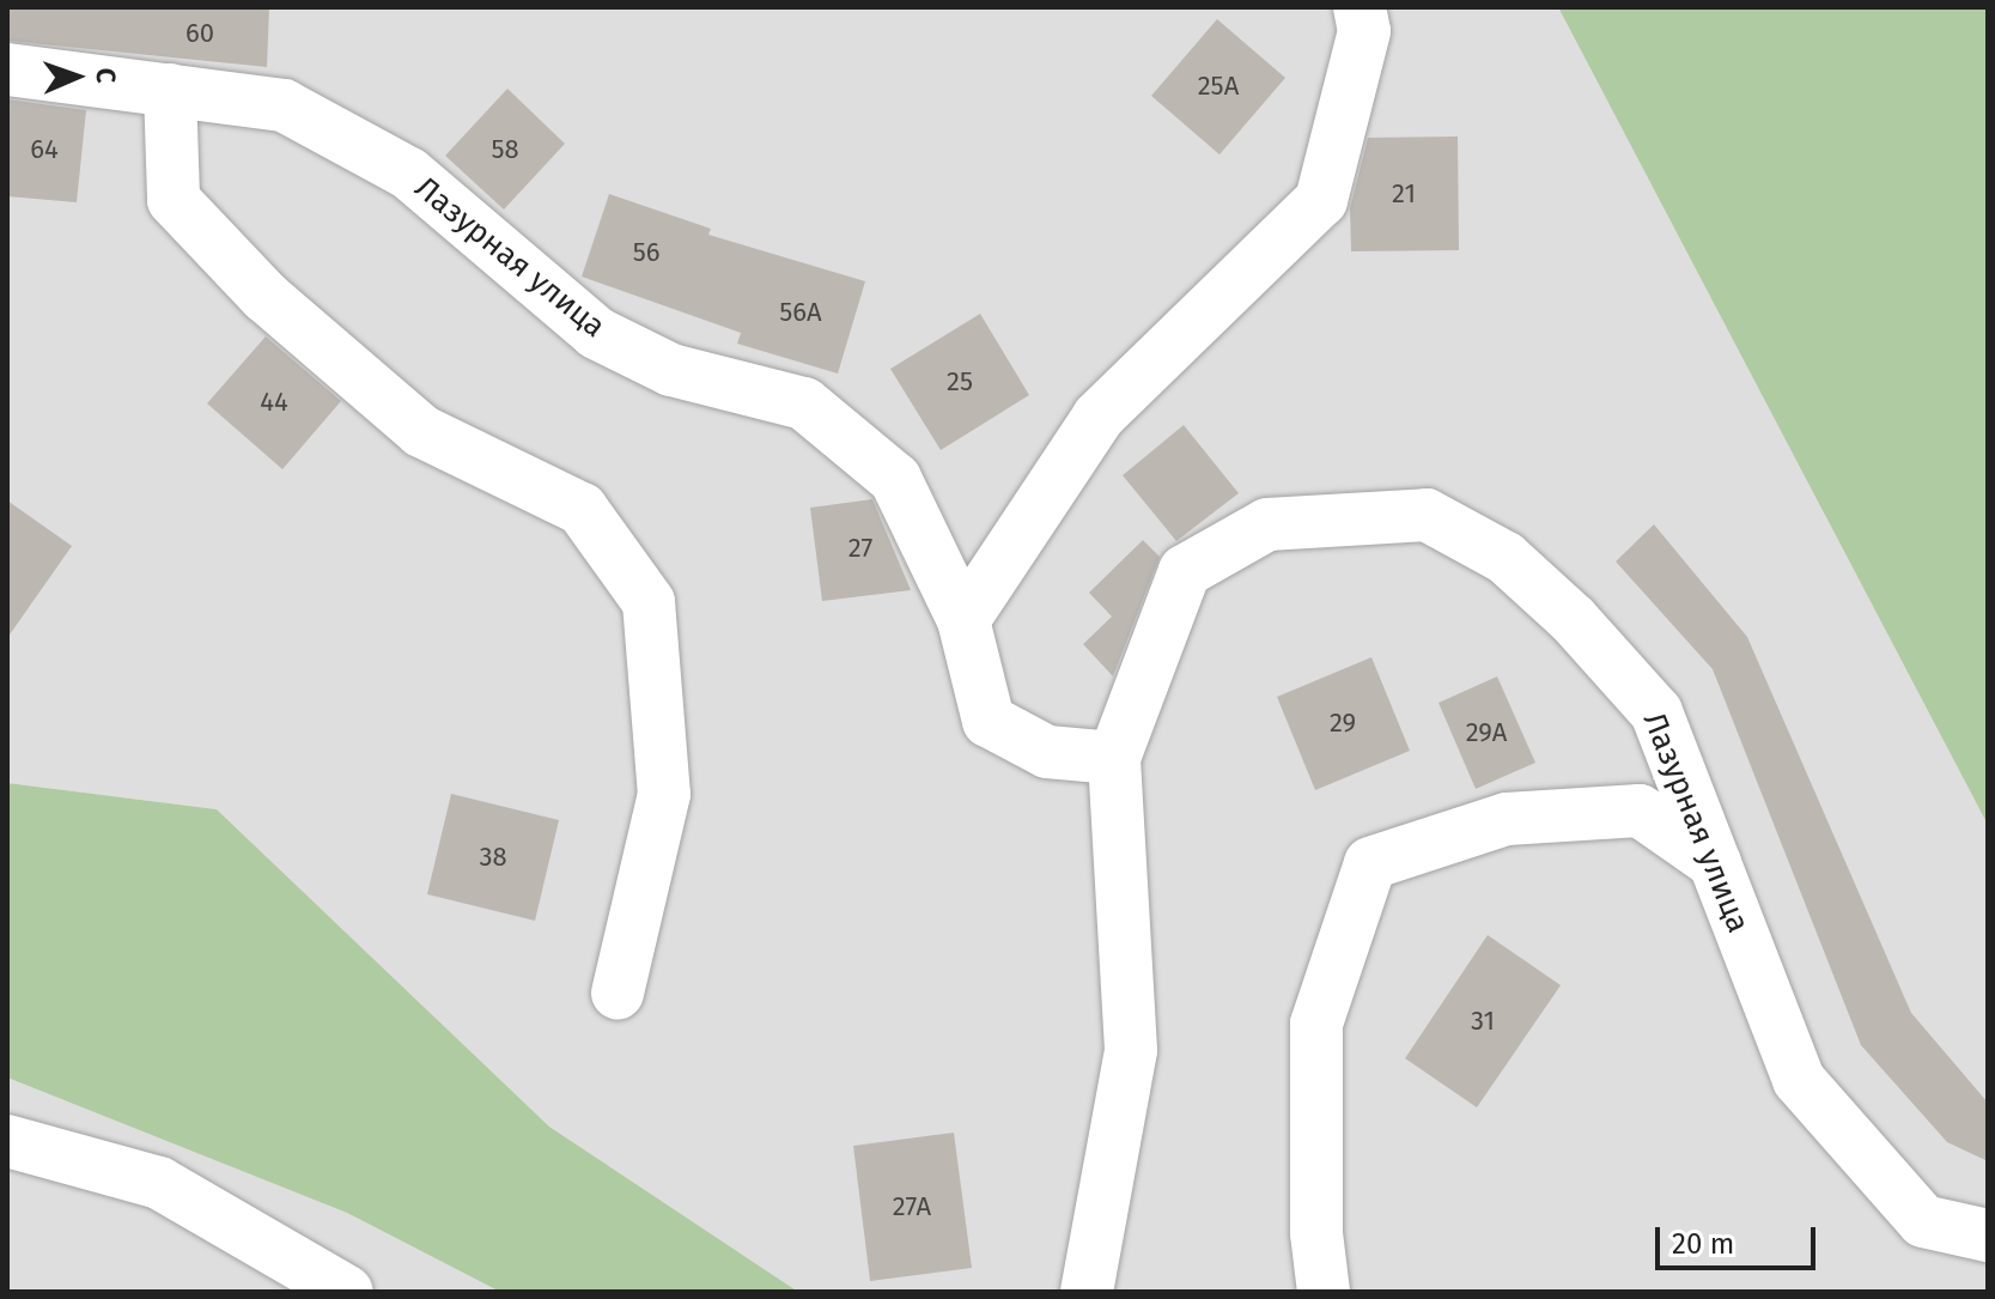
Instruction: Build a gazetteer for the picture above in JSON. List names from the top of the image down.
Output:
{
  "streets": {
    "street": ["Лазурная улица"]
  },
  "house_numbers": [
    "60",
    "25А",
    "64",
    "58",
    "21",
    "56",
    "56А",
    "25",
    "44",
    "27",
    "29",
    "29А",
    "38",
    "31",
    "27А"
  ],
  "scale_bar": "20 m",
  "north": "right"
}
